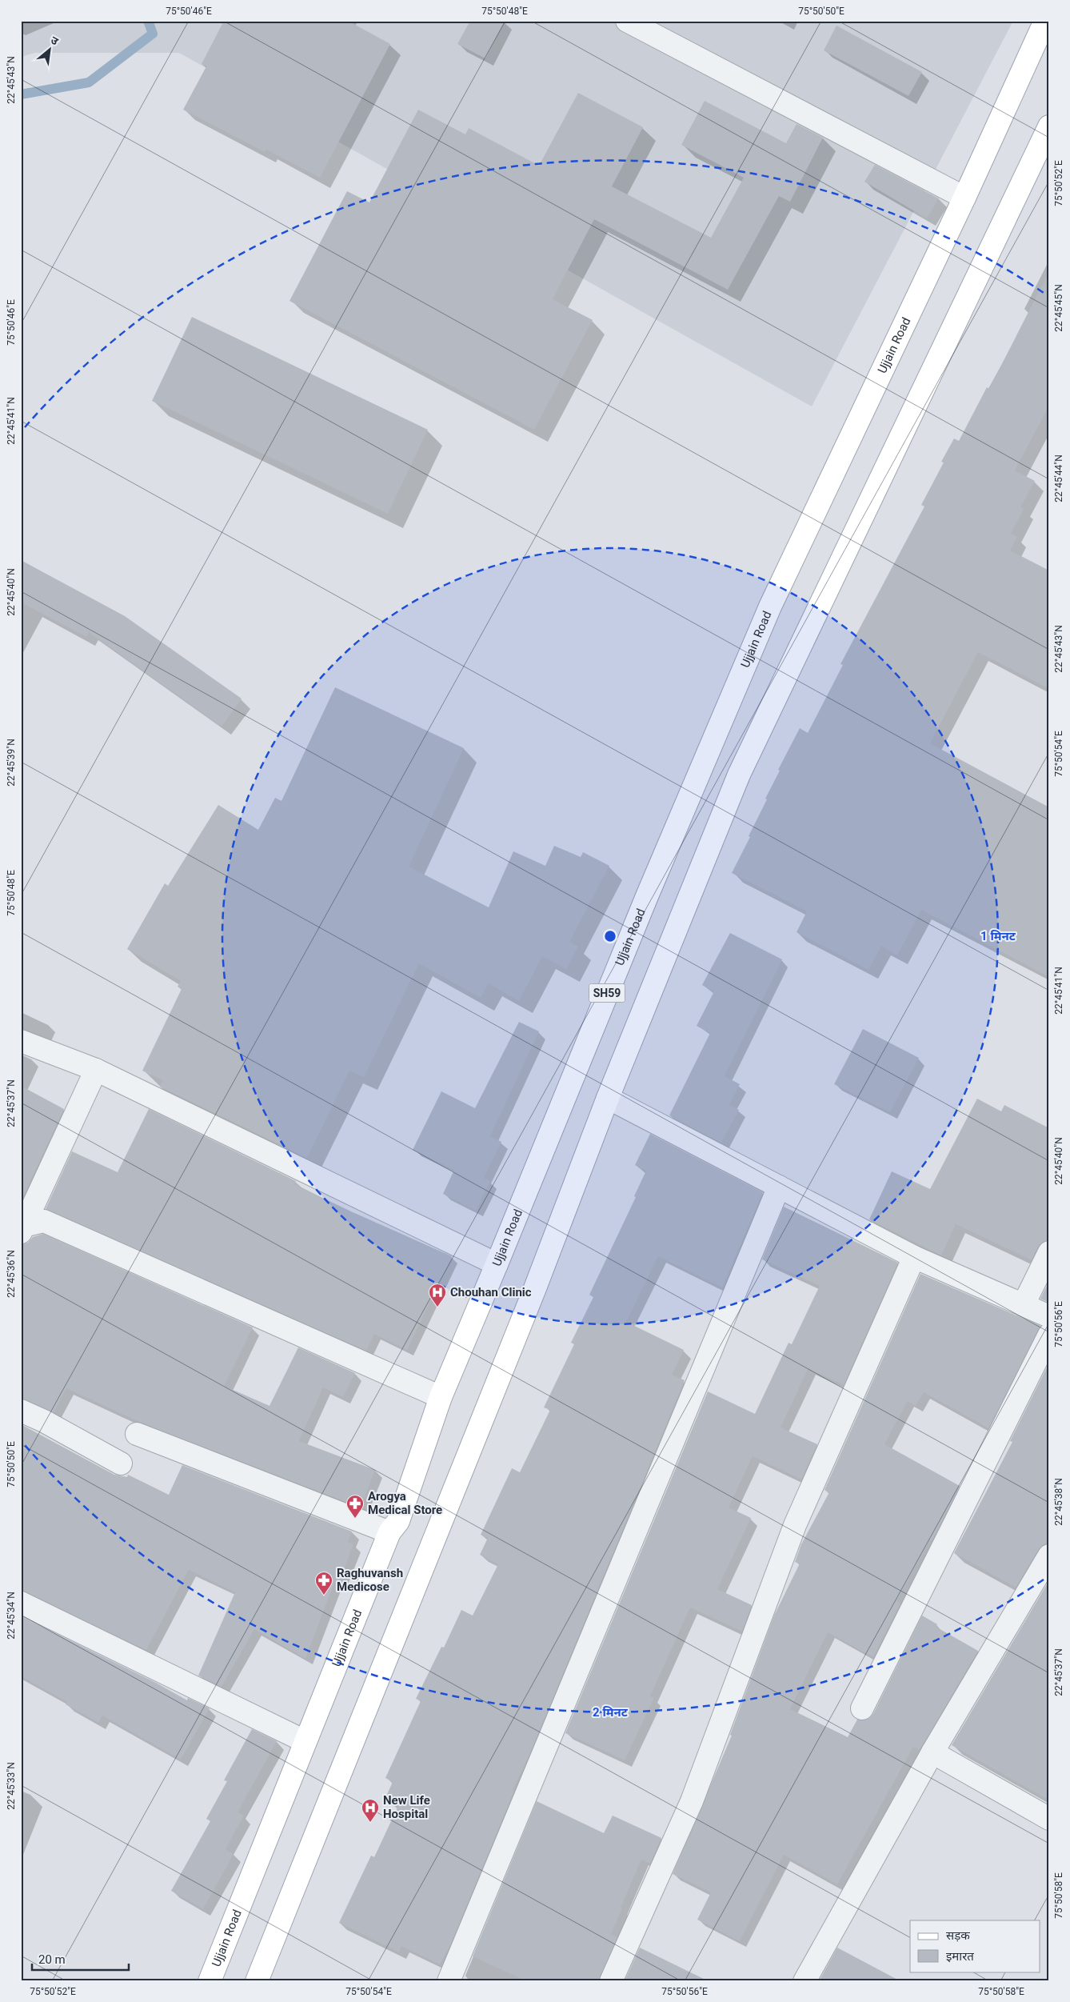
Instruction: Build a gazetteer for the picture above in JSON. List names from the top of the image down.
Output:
{
  "streets": {
    "main road": ["Ujjain Road", "SH59"]
  },
  "places": {
    "hospital": ["Chouhan Clinic", "New Life Hospital"],
    "pharmacy": ["Arogya Medical Store", "Raghuvansh Medicose"]
  },
  "legend": ["सड़क", "इमारत"],
  "scale_bar": "20 m",
  "north": "top right",
  "coordinates": [
    "75°50'46\"E",
    "75°50'48\"E",
    "75°50'50\"E",
    "22°45'43\"N",
    "75°50'52\"E",
    "22°45'45\"N",
    "22°45'41\"N",
    "22°45'44\"N",
    "22°45'40\"N",
    "75°50'54\"E",
    "22°45'39\"N",
    "22°45'37\"N",
    "22°45'36\"N",
    "75°50'56\"E",
    "22°45'38\"N",
    "22°45'34\"N",
    "22°45'33\"N",
    "75°50'58\"E"
  ],
  "rings": ["1 मिनट", "2 मिनट"]
}
